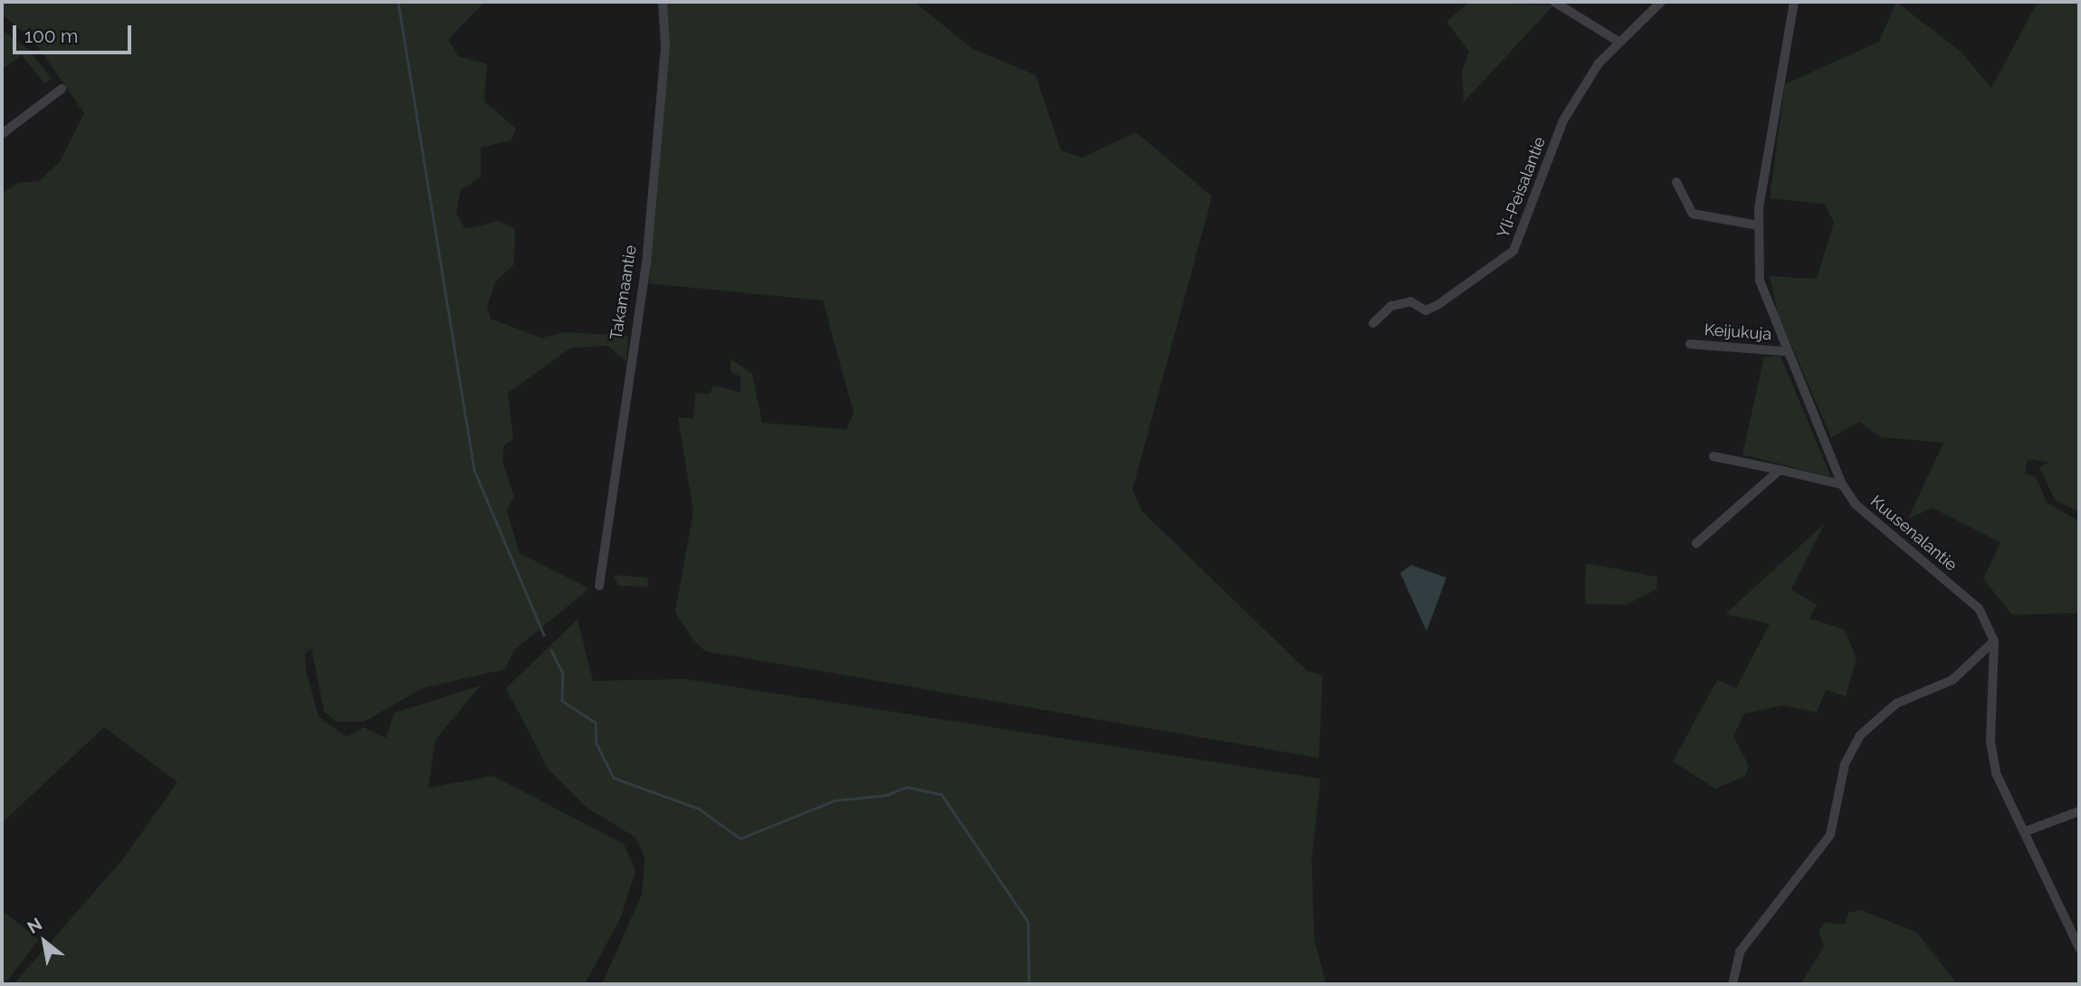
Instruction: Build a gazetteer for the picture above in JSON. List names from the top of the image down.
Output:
{
  "streets": {
    "street": [
      "Yli-Peisalantie",
      "Takamaantie",
      "Keijukuja",
      "Kuusenalantie"
    ]
  },
  "crossings": [
    ["Keijukuja", "Kuusenalantie"]
  ],
  "scale_bar": "100 m",
  "north": "top left"
}
